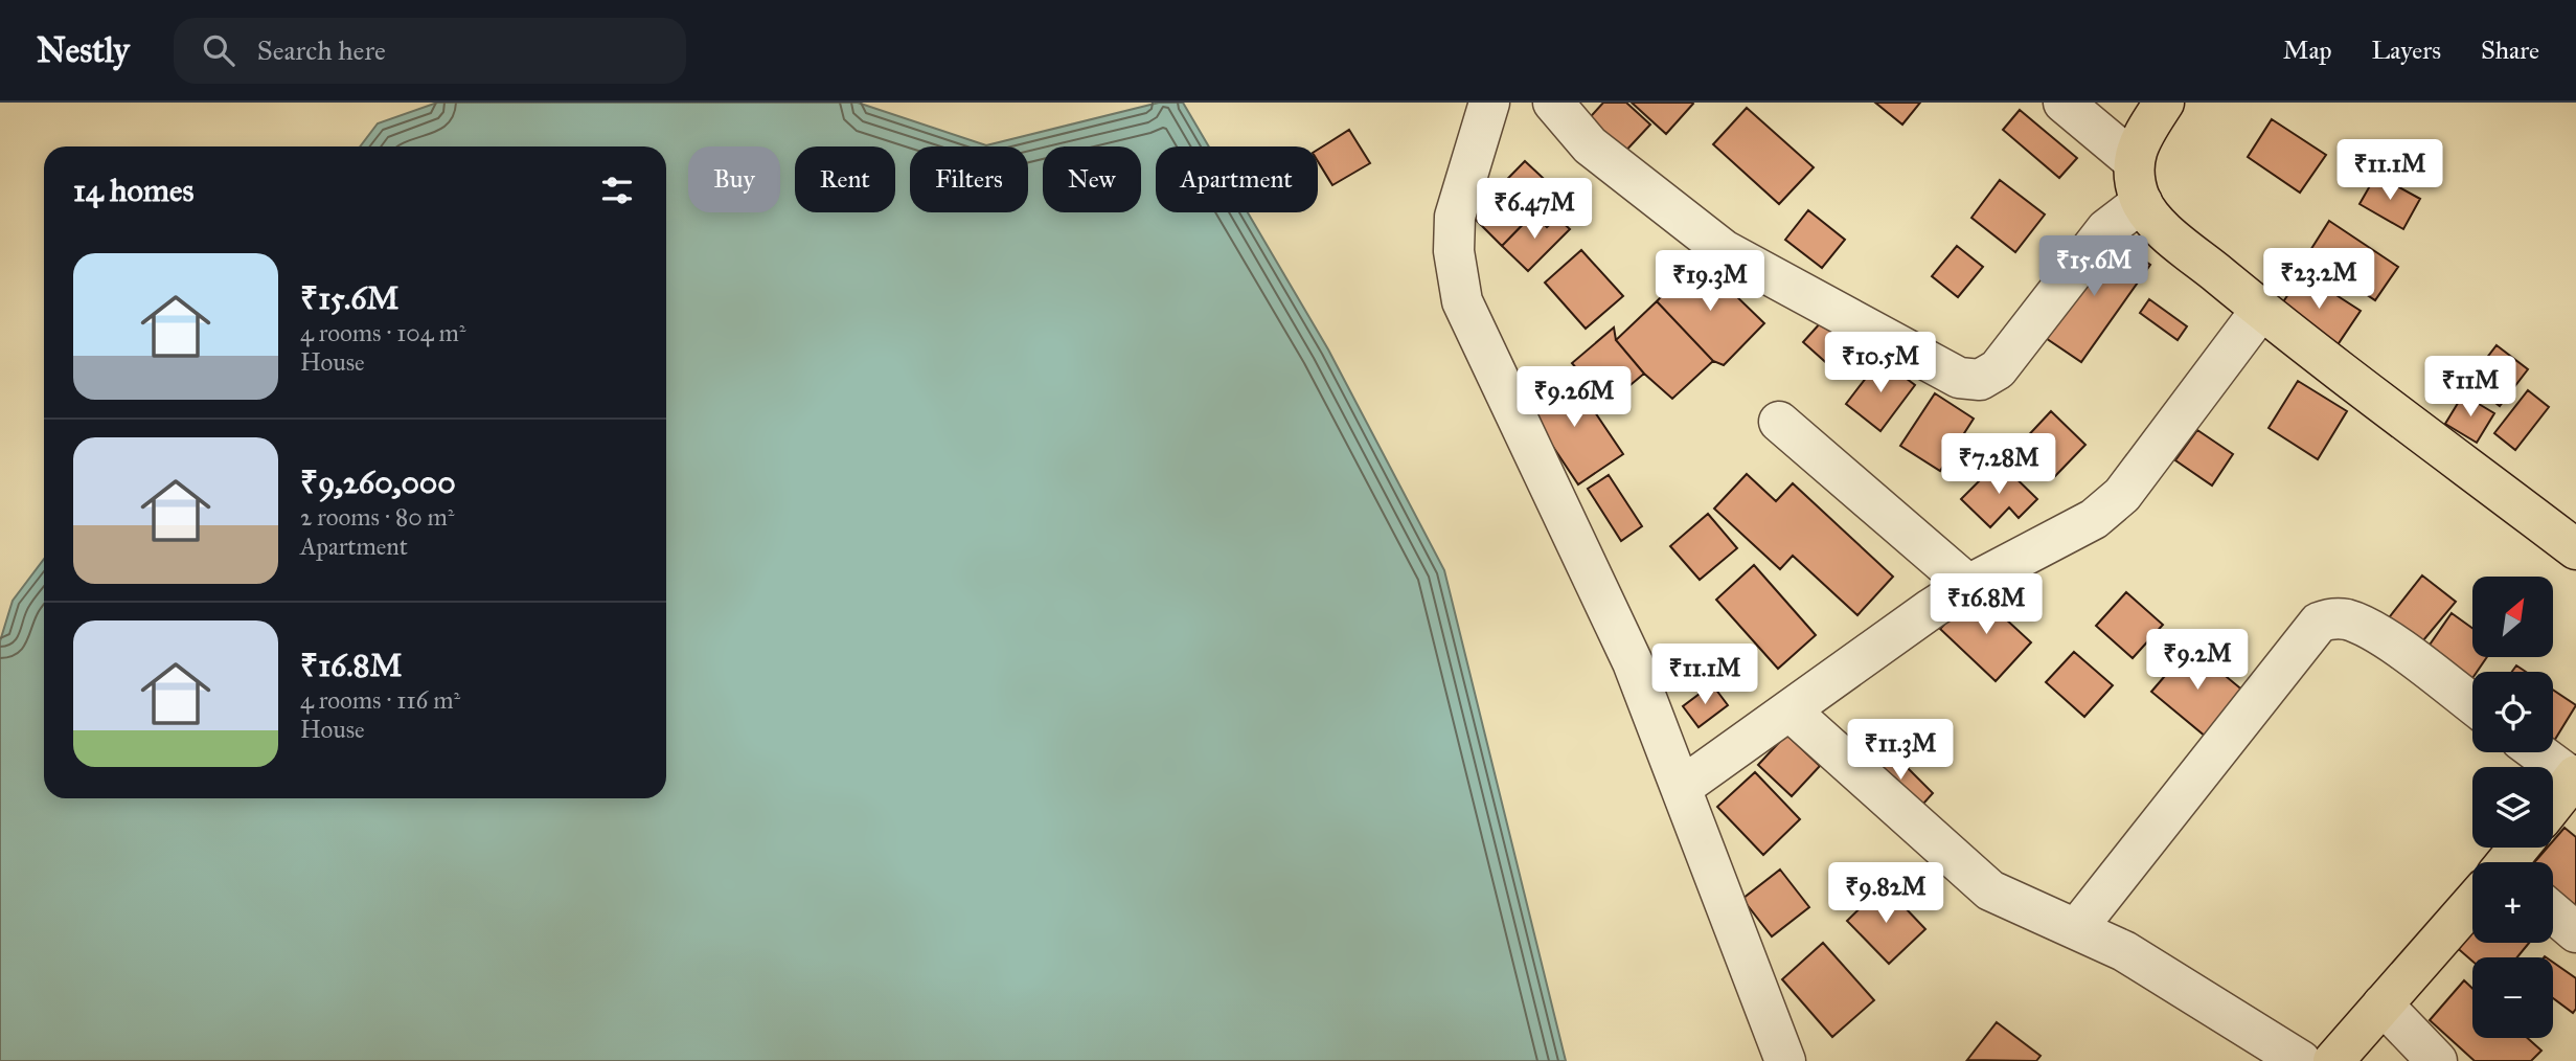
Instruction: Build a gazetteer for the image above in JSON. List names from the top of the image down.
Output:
{
  "north": "top right",
  "page": {
    "header": "Nestly",
    "search": "Search here",
    "nav": ["Map", "Layers", "Share"],
    "price": [
      "₹11.1M",
      "₹6.47M",
      "₹15.6M",
      "₹23.2M",
      "₹19.3M",
      "₹10.5M",
      "₹11M",
      "₹9.26M",
      "₹7.28M",
      "₹16.8M",
      "₹9.2M",
      "₹11.1M",
      "₹11.3M",
      "₹9.82M"
    ],
    "chip": [
      "Buy",
      "Rent",
      "Filters",
      "New",
      "Apartment"
    ],
    "heading": "14 homes",
    "list": [
      {
        "name": "₹15.6M",
        "note": "4 rooms · 104 m² · House"
      },
      {
        "name": "₹9,260,000",
        "note": "2 rooms · 80 m² · Apartment"
      },
      {
        "name": "₹16.8M",
        "note": "4 rooms · 116 m² · House"
      }
    ],
    "map_buttons": ["+", "−"]
  }
}
